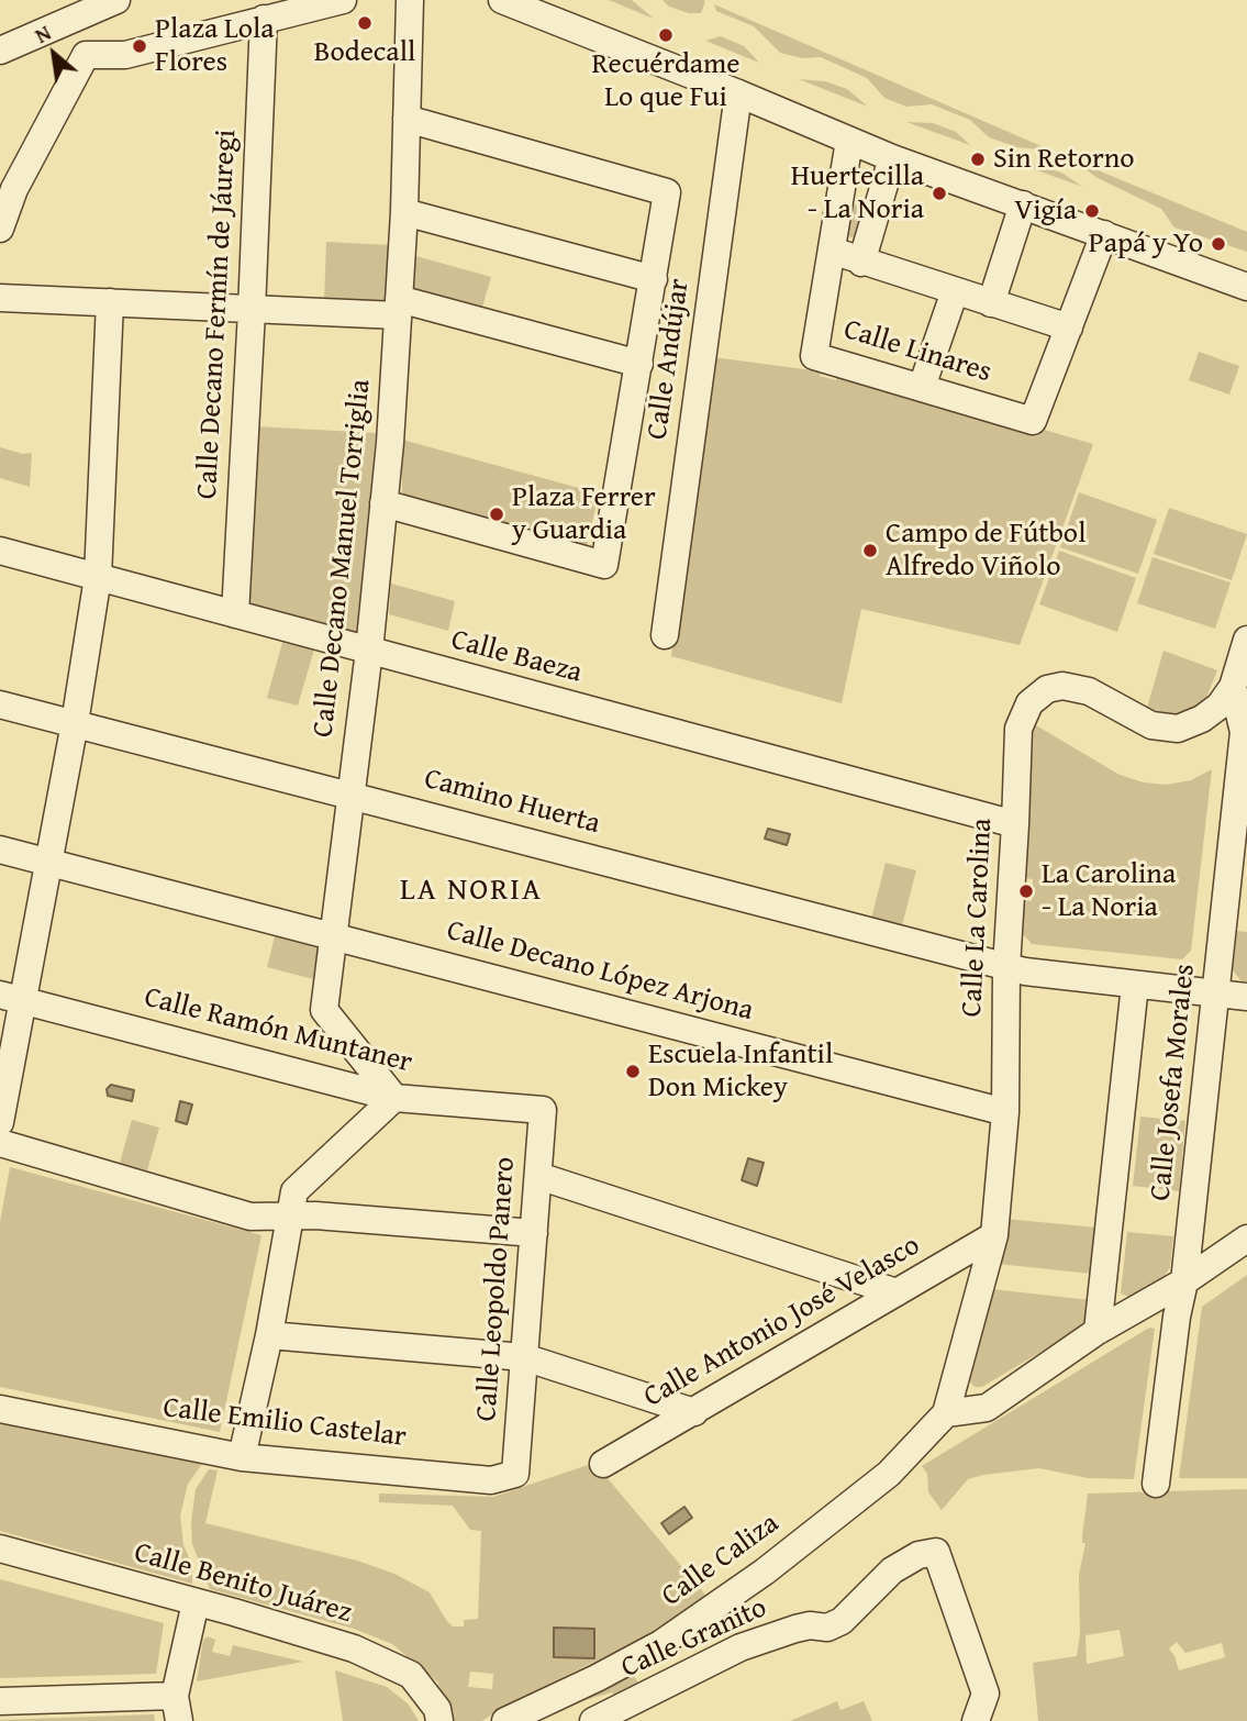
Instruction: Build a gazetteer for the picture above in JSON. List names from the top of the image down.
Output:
{
  "streets": {
    "street": [
      "Calle Decano Fermín de Jáuregi",
      "Calle Linares",
      "Calle Andújar",
      "Calle Decano Manuel Torriglia",
      "Calle Baeza",
      "Camino Huerta",
      "Calle La Carolina",
      "Calle Decano López Arjona",
      "Calle Ramón Muntaner",
      "Calle Josefa Morales",
      "Calle Leopoldo Panero",
      "Calle Antonio José Velasco",
      "Calle Emilio Castelar",
      "Calle Caliza",
      "Calle Benito Juárez",
      "Calle Granito"
    ]
  },
  "crossings": [
    ["Calle Decano Fermín de Jáuregi", "Calle Baeza"],
    ["Calle Decano Manuel Torriglia", "Calle Baeza"],
    ["Calle Decano Manuel Torriglia", "Camino Huerta"],
    ["Calle Decano Manuel Torriglia", "Calle Decano López Arjona"],
    ["Calle Decano Manuel Torriglia", "Calle Ramón Muntaner"],
    ["Calle Baeza", "Calle La Carolina"],
    ["Camino Huerta", "Calle La Carolina"],
    ["Camino Huerta", "Calle Josefa Morales"],
    ["Calle La Carolina", "Calle Decano López Arjona"],
    ["Calle La Carolina", "Calle Josefa Morales"],
    ["Calle La Carolina", "Calle Antonio José Velasco"],
    ["Calle La Carolina", "Calle Caliza"],
    ["Calle Ramón Muntaner", "Calle Leopoldo Panero"],
    ["Calle Leopoldo Panero", "Calle Emilio Castelar"]
  ],
  "districts": ["LA NORIA"],
  "places": [
    "Bodecall",
    "Recuérdame Lo que Fui",
    "Plaza Lola Flores",
    "Sin Retorno",
    "Huertecilla - La Noria",
    "Vigía",
    "Papá y Yo",
    "Plaza Ferrer y Guardia",
    "Campo de Fútbol Alfredo Viñolo",
    "La Carolina - La Noria",
    "Escuela Infantil Don Mickey"
  ],
  "north": "top left"
}
